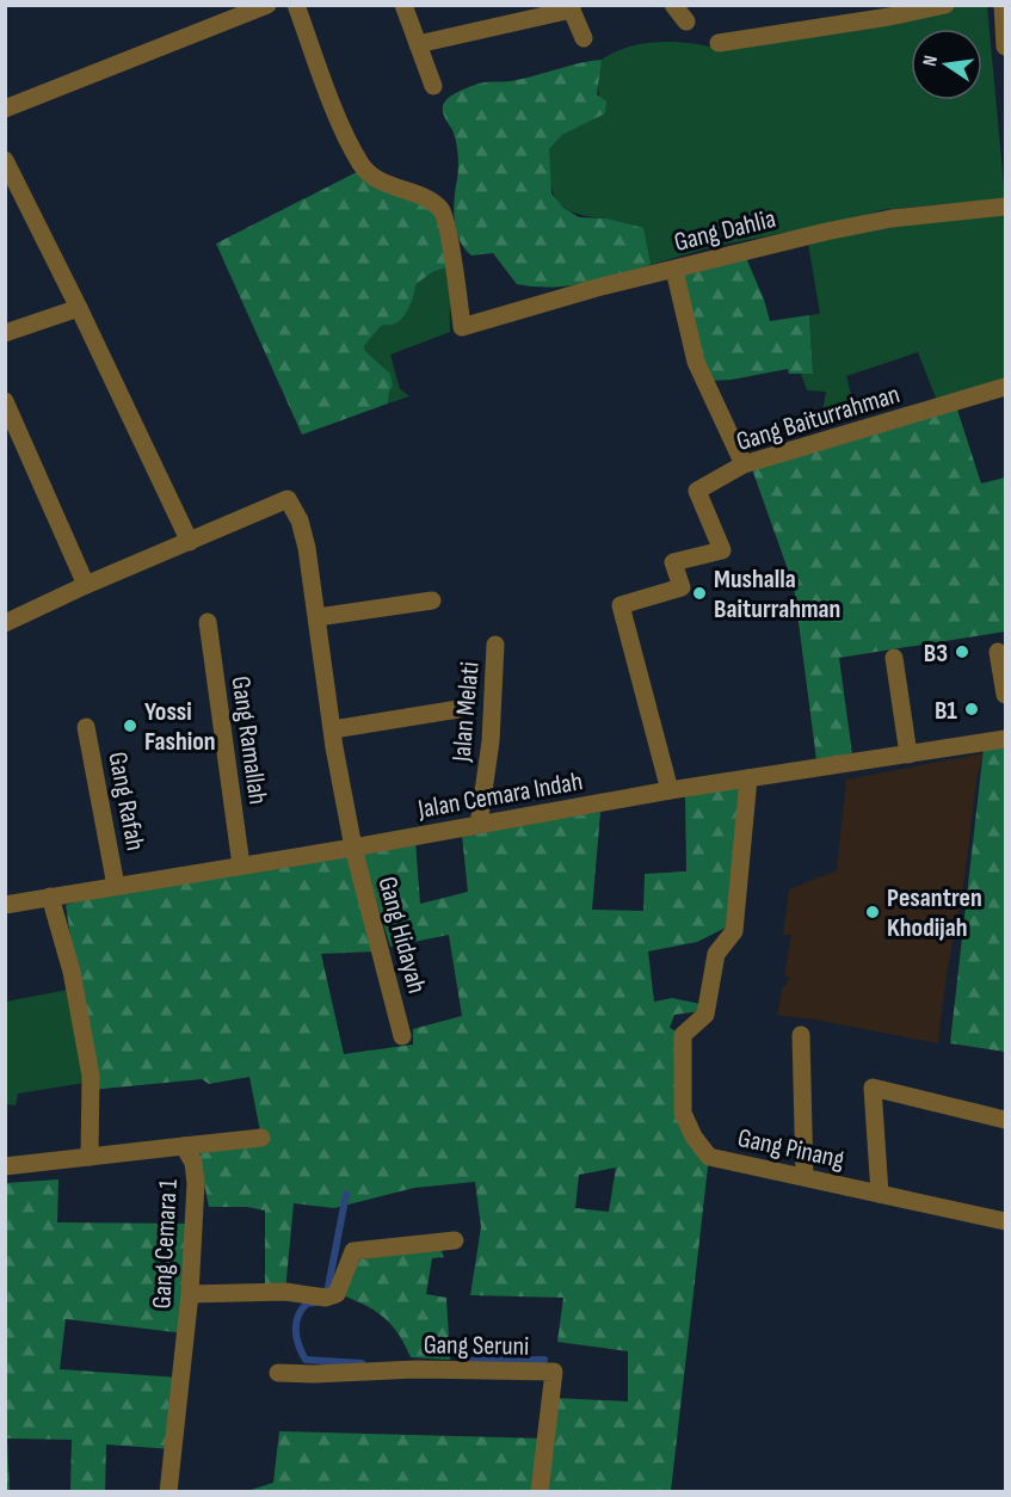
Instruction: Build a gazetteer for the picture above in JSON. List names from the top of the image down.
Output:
{
  "streets": {
    "street": [
      "Gang Dahlia",
      "Gang Baiturrahman",
      "Jalan Melati",
      "Gang Ramallah",
      "Jalan Cemara Indah",
      "Gang Rafah",
      "Gang Hidayah",
      "Gang Pinang",
      "Gang Cemara 1",
      "Gang Seruni"
    ]
  },
  "crossings": [
    ["Gang Baiturrahman", "Jalan Cemara Indah"],
    ["Jalan Melati", "Jalan Cemara Indah"],
    ["Gang Ramallah", "Jalan Cemara Indah"],
    ["Jalan Cemara Indah", "Gang Rafah"],
    ["Jalan Cemara Indah", "Gang Hidayah"],
    ["Jalan Cemara Indah", "Gang Pinang"]
  ],
  "places": [
    "Mushalla Baiturrahman",
    "B3",
    "B1",
    "Yossi Fashion",
    "Pesantren Khodijah"
  ],
  "north": "left"
}
